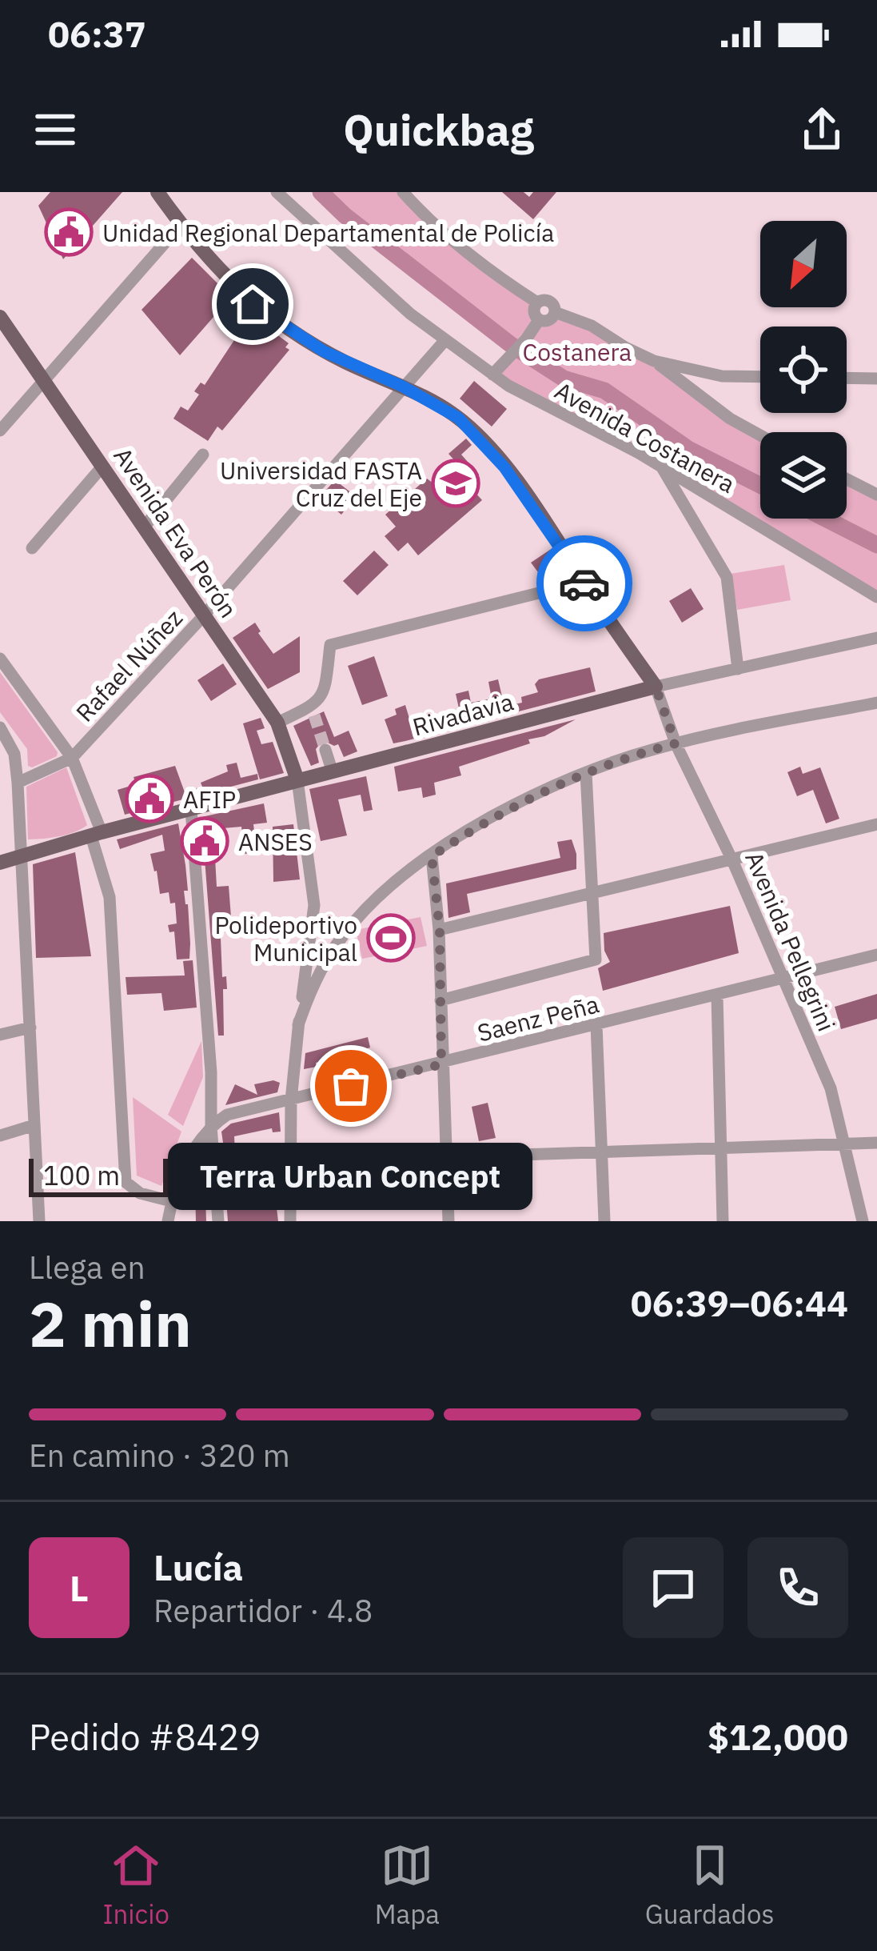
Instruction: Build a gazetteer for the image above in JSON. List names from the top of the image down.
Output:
{
  "streets": {
    "main road": ["Avenida Eva Perón", "Rivadavia"],
    "street": [
      "Avenida Costanera",
      "Rafael Núñez",
      "Avenida Pellegrini",
      "Saenz Peña"
    ]
  },
  "crossings": [
    ["Avenida Costanera", "Rafael Núñez"],
    ["Avenida Eva Perón", "Rafael Núñez"],
    ["Avenida Eva Perón", "Rivadavia"],
    ["Rivadavia", "Avenida Pellegrini"],
    ["Avenida Pellegrini", "Saenz Peña"]
  ],
  "parks": ["Costanera"],
  "places": {
    "public building": ["Unidad Regional Departamental de Policía", "AFIP", "ANSES"],
    "school or university": ["Universidad FASTA Cruz del Eje"],
    "sports": ["Polideportivo Municipal"],
    "other": ["Terra Urban Concept"]
  },
  "scale_bar": "100 m",
  "north": "bottom left",
  "page": {
    "status": "06:37",
    "header": "Quickbag",
    "bubble": "Terra Urban Concept",
    "scale": "100 m",
    "heading": ["2 min", "Llega en", "06:39–06:44"],
    "panel": [
      "Lucía",
      "Repartidor · 4.8",
      "Pedido #8429",
      "$12,000"
    ],
    "bar": "En camino · 320 m",
    "round": "L",
    "tabs": ["Inicio", "Mapa", "Guardados"]
  }
}
